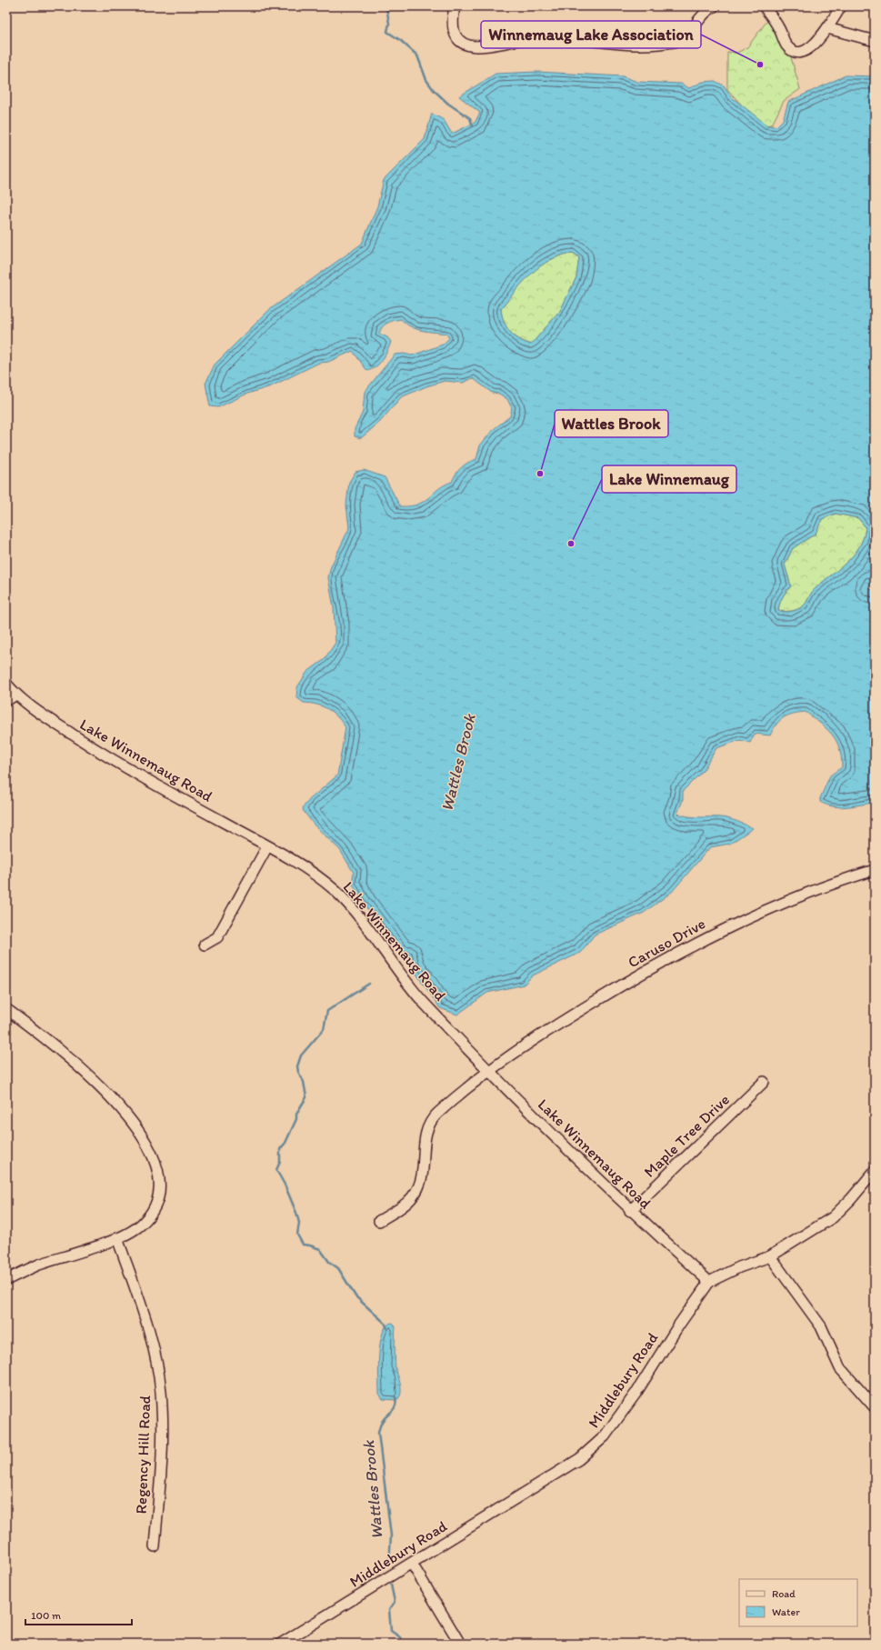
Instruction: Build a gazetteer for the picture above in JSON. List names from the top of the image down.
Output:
{
  "streets": {
    "street": [
      "Lake Winnemaug Road",
      "Caruso Drive",
      "Maple Tree Drive",
      "Middlebury Road",
      "Regency Hill Road"
    ]
  },
  "crossings": [
    ["Lake Winnemaug Road", "Caruso Drive"],
    ["Lake Winnemaug Road", "Maple Tree Drive"],
    ["Lake Winnemaug Road", "Middlebury Road"]
  ],
  "water": ["Wattles Brook"],
  "places": ["Winnemaug Lake Association", "Wattles Brook", "Lake Winnemaug"],
  "legend": ["Road", "Water"],
  "scale_bar": "100 m"
}
